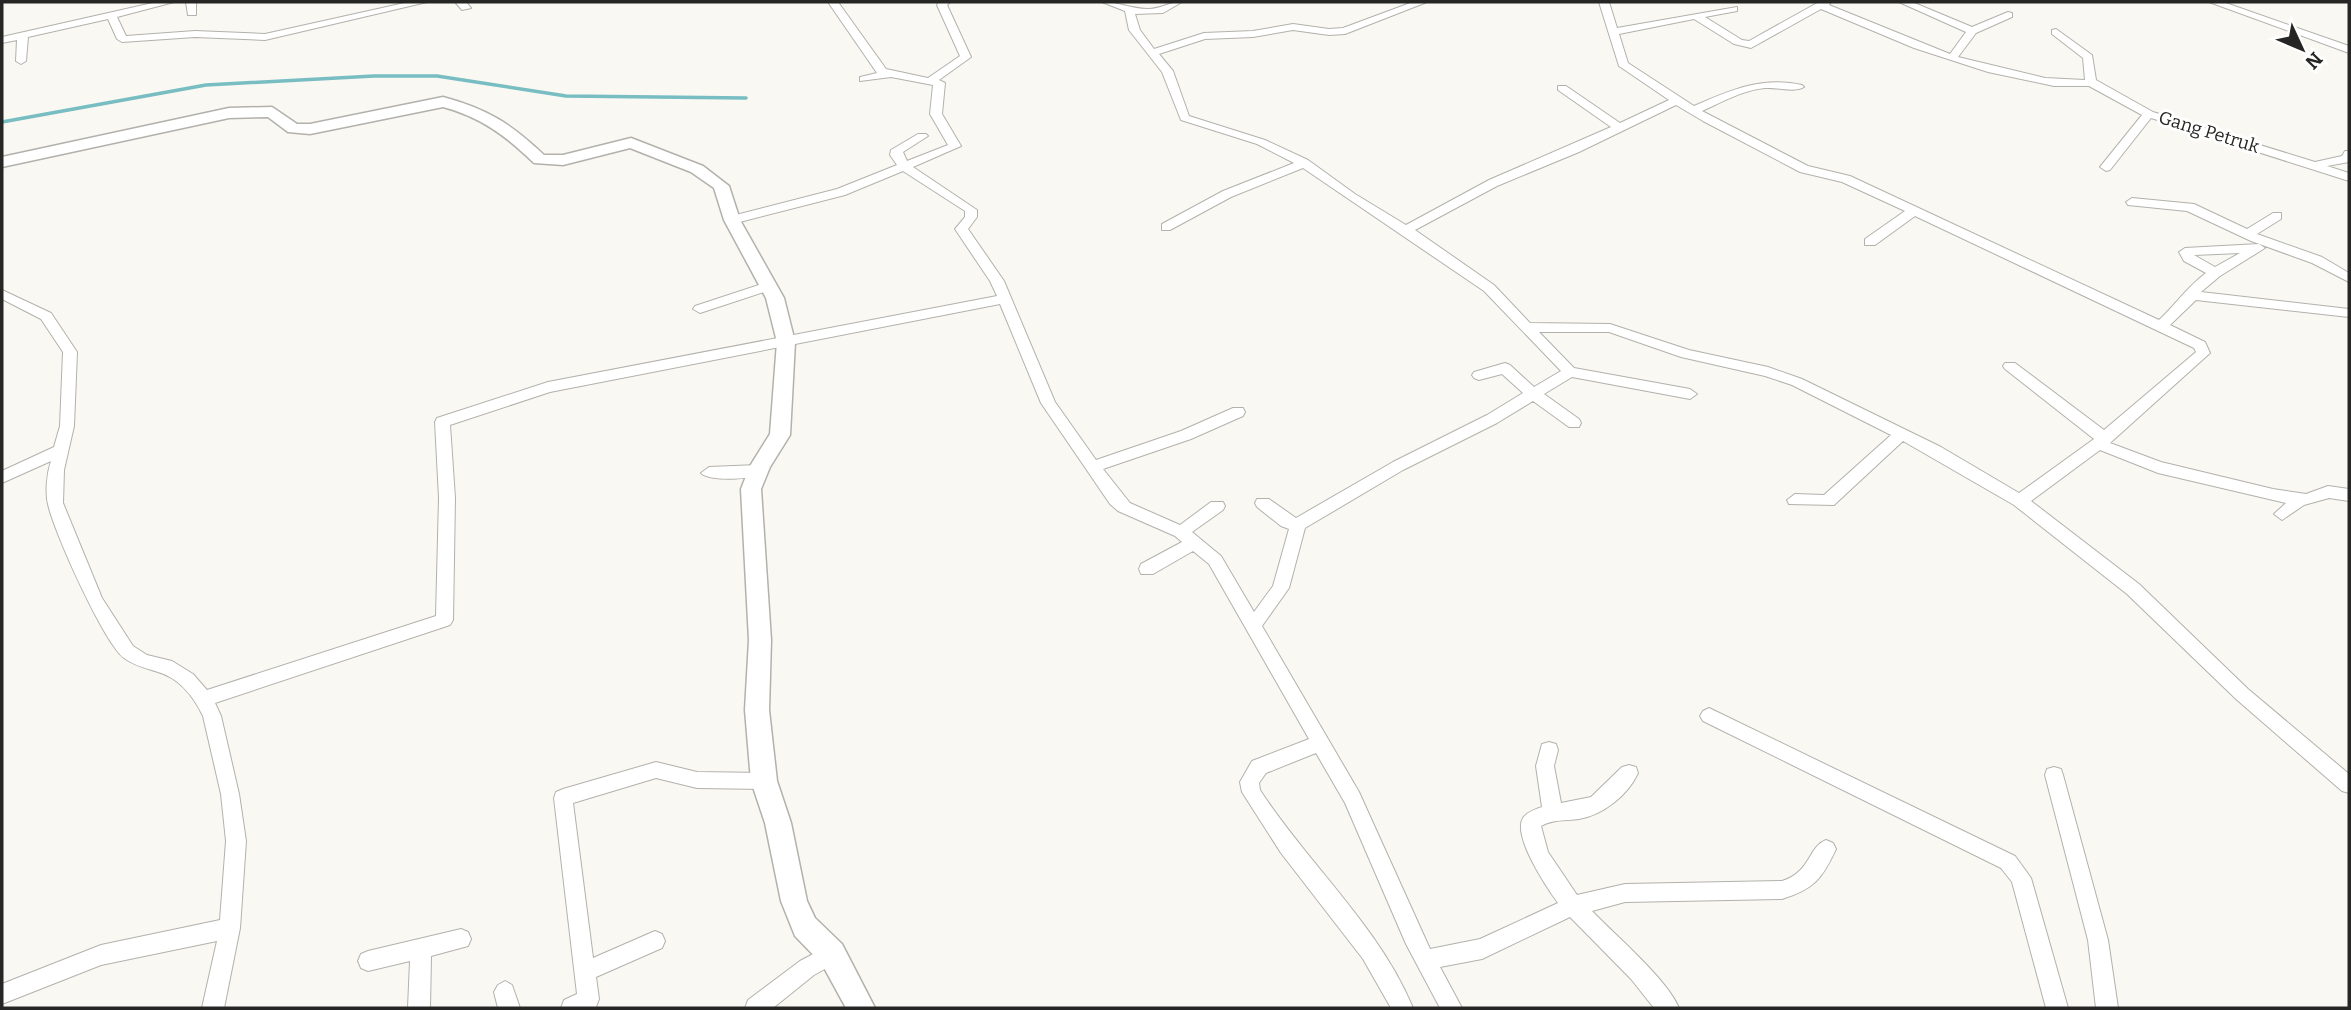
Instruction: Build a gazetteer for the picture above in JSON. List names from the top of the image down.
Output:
{
  "streets": {
    "street": ["Gang Petruk"]
  },
  "north": "bottom right"
}
